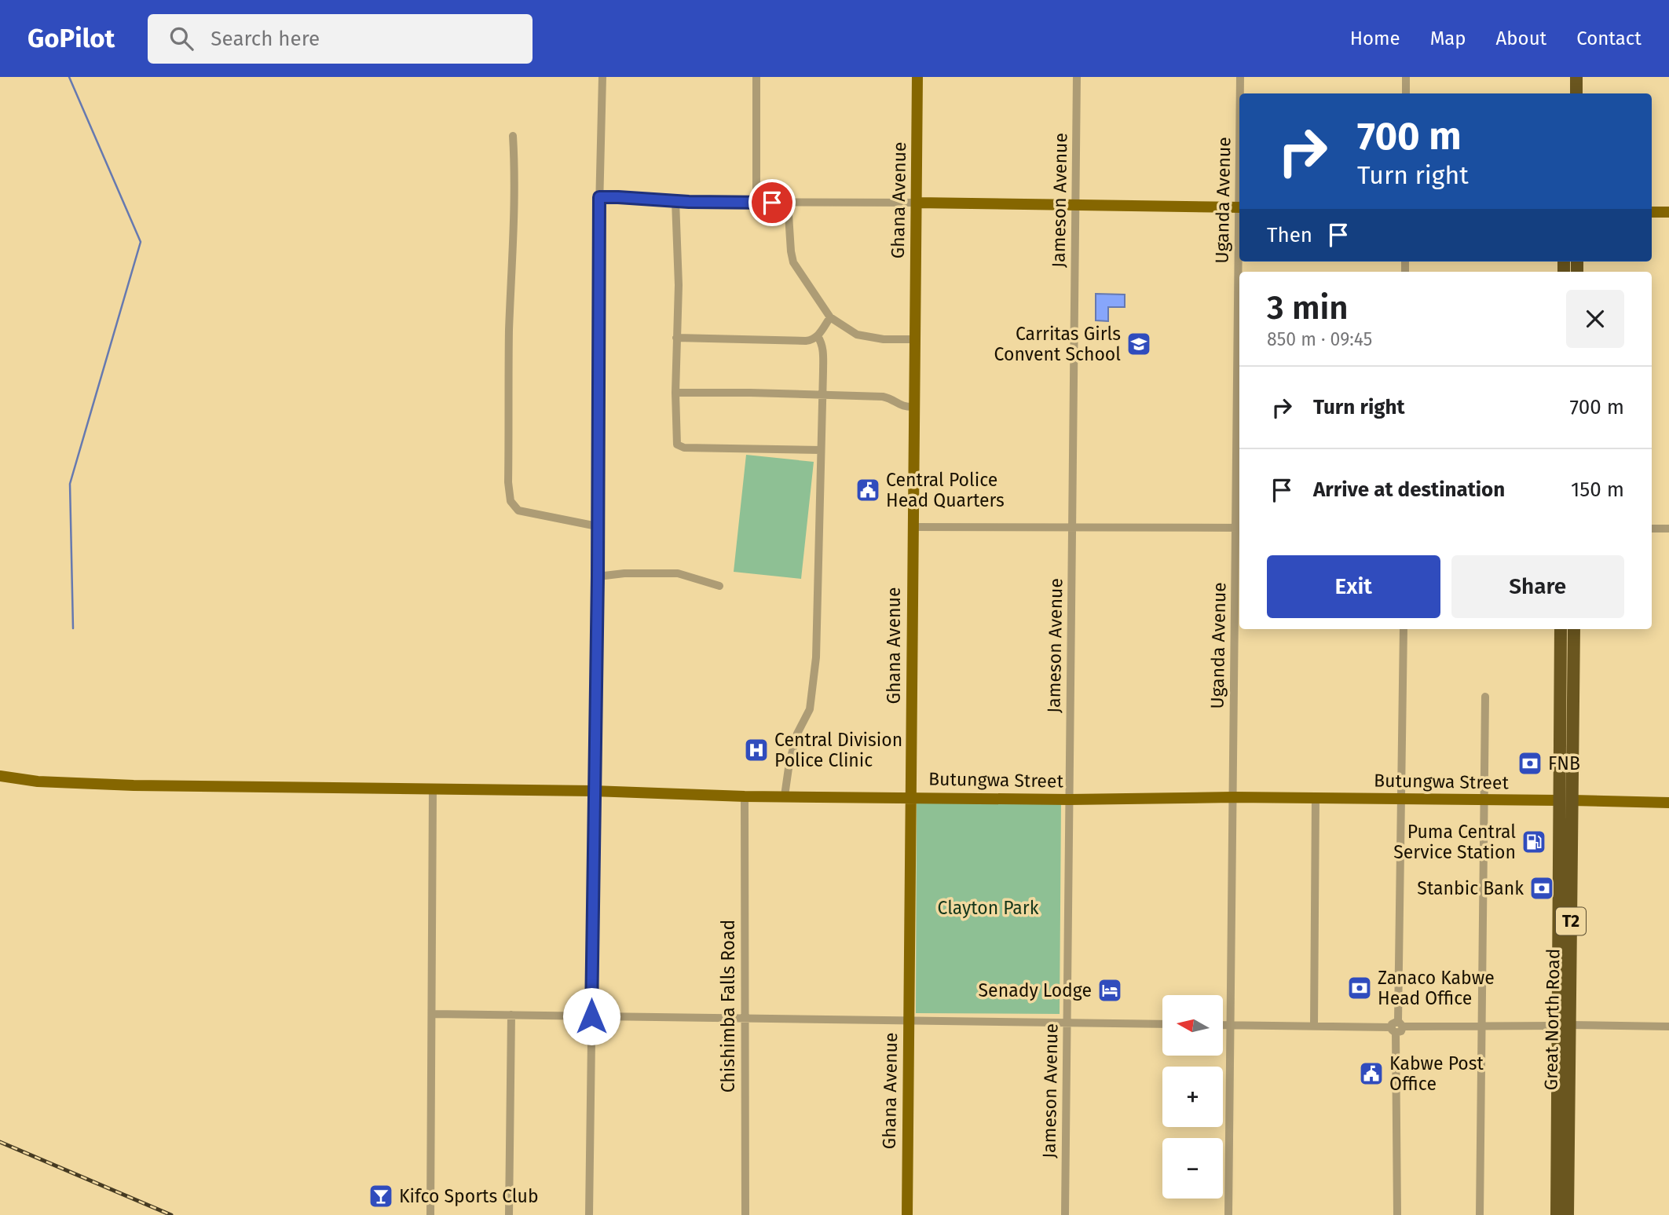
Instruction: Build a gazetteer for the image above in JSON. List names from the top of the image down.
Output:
{
  "streets": {
    "highway": ["T2", "Great North Road"],
    "main road": ["Ghana Avenue", "Butungwa Street"],
    "street": ["Jameson Avenue", "Uganda Avenue", "Chishimba Falls Road"]
  },
  "crossings": [
    ["Ghana Avenue", "Butungwa Street"],
    ["Jameson Avenue", "Butungwa Street"],
    ["Uganda Avenue", "Butungwa Street"],
    ["Butungwa Street", "Chishimba Falls Road"],
    ["Butungwa Street", "Great North Road"]
  ],
  "parks": ["Clayton Park"],
  "places": {
    "school or university": ["Carritas Girls Convent School"],
    "public building": ["Central Police Head Quarters", "Kabwe Post Office"],
    "hospital": ["Central Division Police Clinic"],
    "bank": ["FNB", "Stanbic Bank", "Zanaco Kabwe Head Office"],
    "fuel station": ["Puma Central Service Station"],
    "hotel": ["Senady Lodge"],
    "bar": ["Kifco Sports Club"]
  },
  "north": "left",
  "page": {
    "header": "GoPilot",
    "search": "Search here",
    "nav": [
      "Home",
      "Map",
      "About",
      "Contact"
    ],
    "turn": ["700 m", "Turn right"],
    "then": "Then",
    "heading": ["3 min", "850 m · 09:45"],
    "list": [
      {
        "name": "Turn right",
        "value": "700 m"
      },
      {
        "name": "Arrive at destination",
        "value": "150 m"
      }
    ],
    "buttons": ["Exit", "Share"],
    "map_buttons": ["+", "−"]
  }
}
